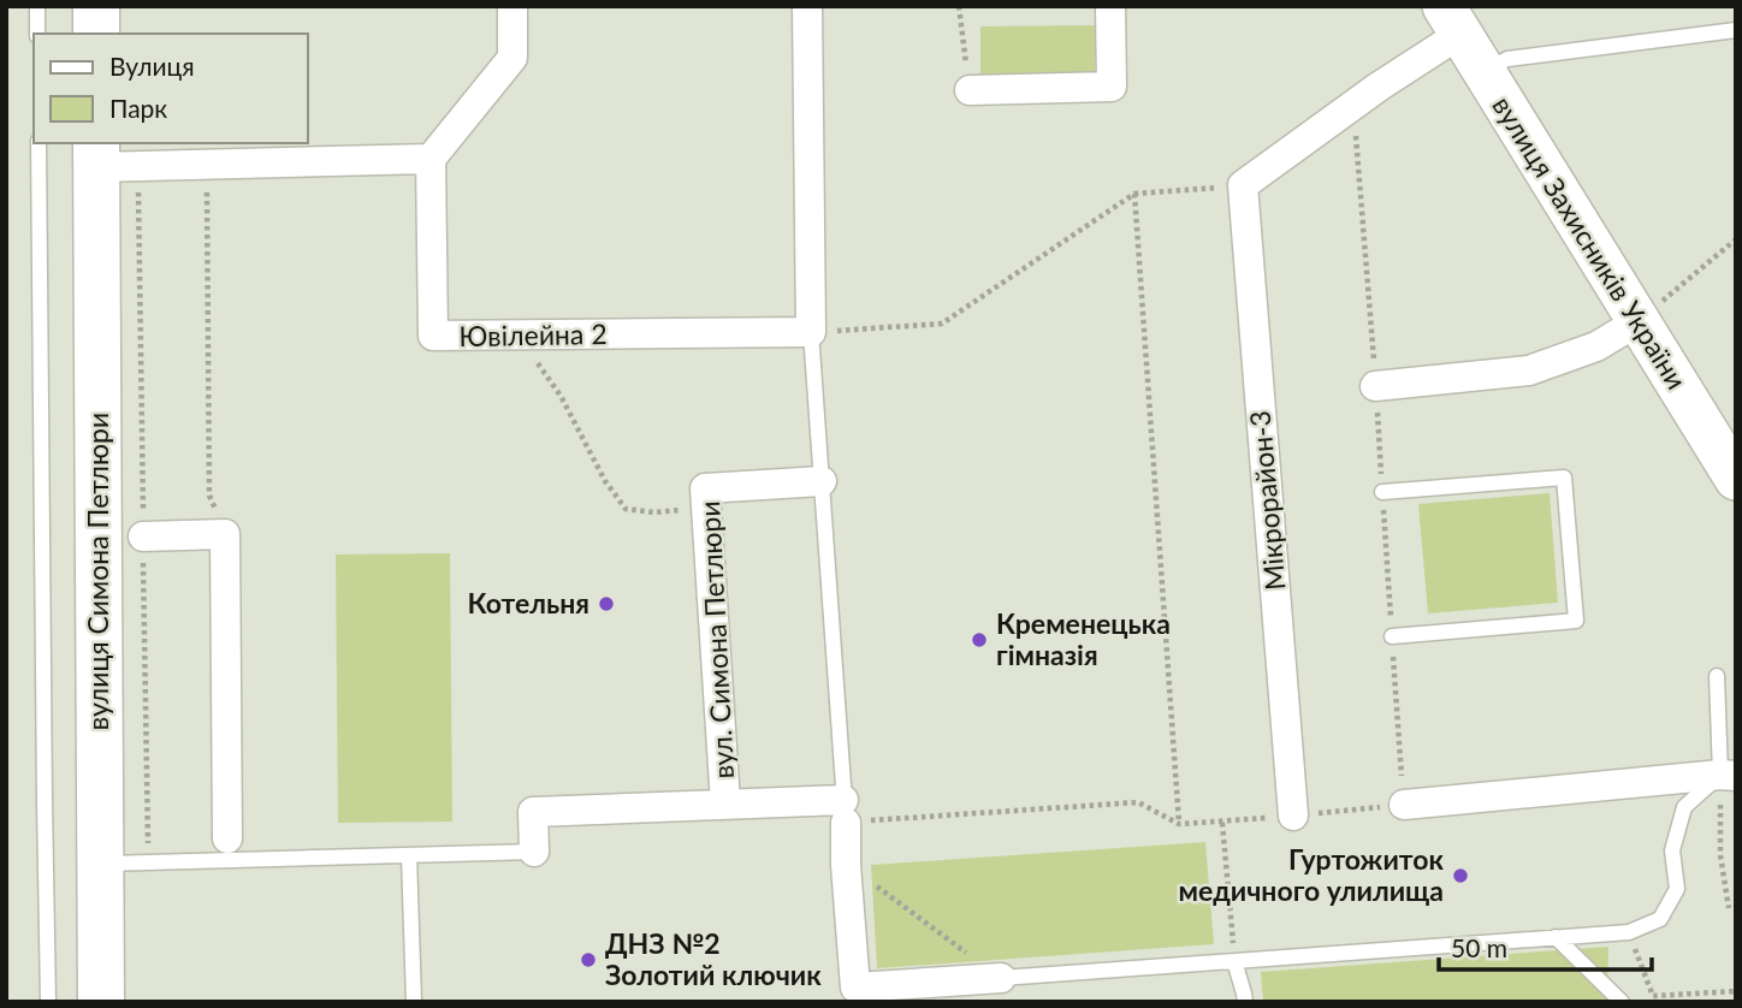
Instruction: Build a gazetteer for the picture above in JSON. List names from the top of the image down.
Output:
{
  "streets": {
    "highway": ["вулиця Симона Петлюри"],
    "street": [
      "вулиця Захисників України",
      "Ювілейна 2",
      "Мікрорайон-3",
      "вул. Симона Петлюри"
    ]
  },
  "places": [
    "Котельня",
    "Кременецька гімназія",
    "Гуртожиток медичного улилища",
    "ДНЗ №2 Золотий ключик"
  ],
  "legend": ["Вулиця", "Парк"],
  "scale_bar": "50 m"
}
